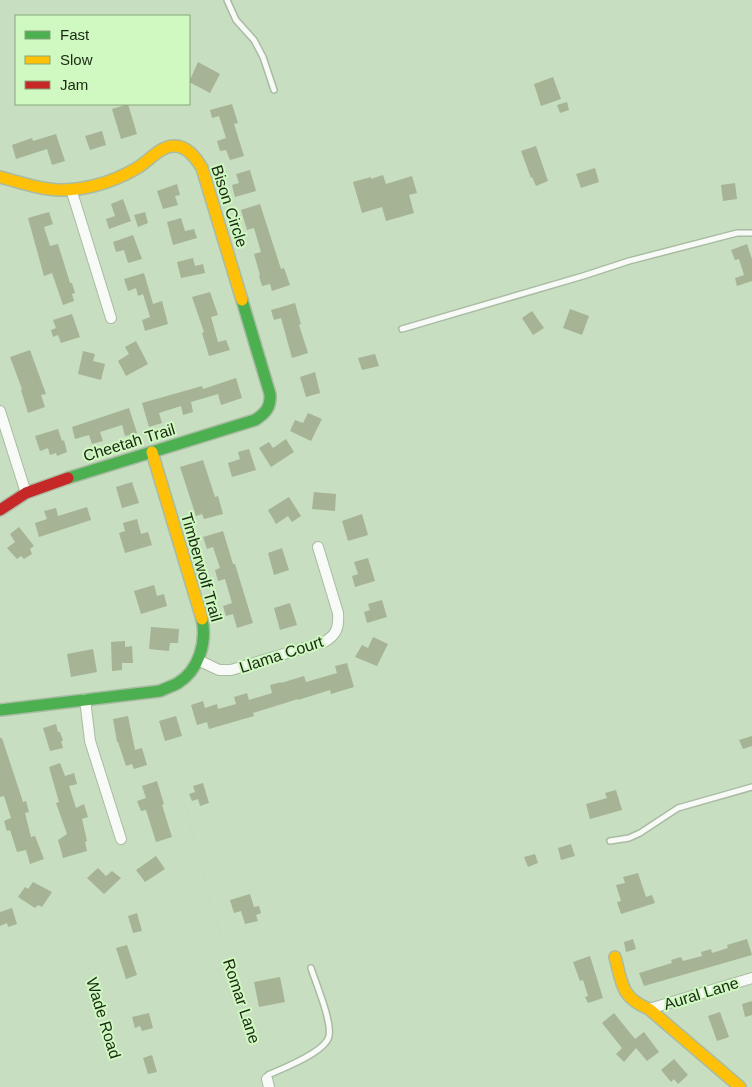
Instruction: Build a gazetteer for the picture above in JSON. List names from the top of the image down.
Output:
{
  "streets": {
    "street": [
      "Bison Circle",
      "Cheetah Trail",
      "Timberwolf Trail",
      "Llama Court",
      "Aural Lane"
    ],
    "path": ["Romar Lane", "Wade Road"]
  },
  "crossings": [
    ["Bison Circle", "Cheetah Trail"],
    ["Cheetah Trail", "Timberwolf Trail"],
    ["Timberwolf Trail", "Llama Court"]
  ],
  "legend": ["Fast", "Slow", "Jam"]
}
